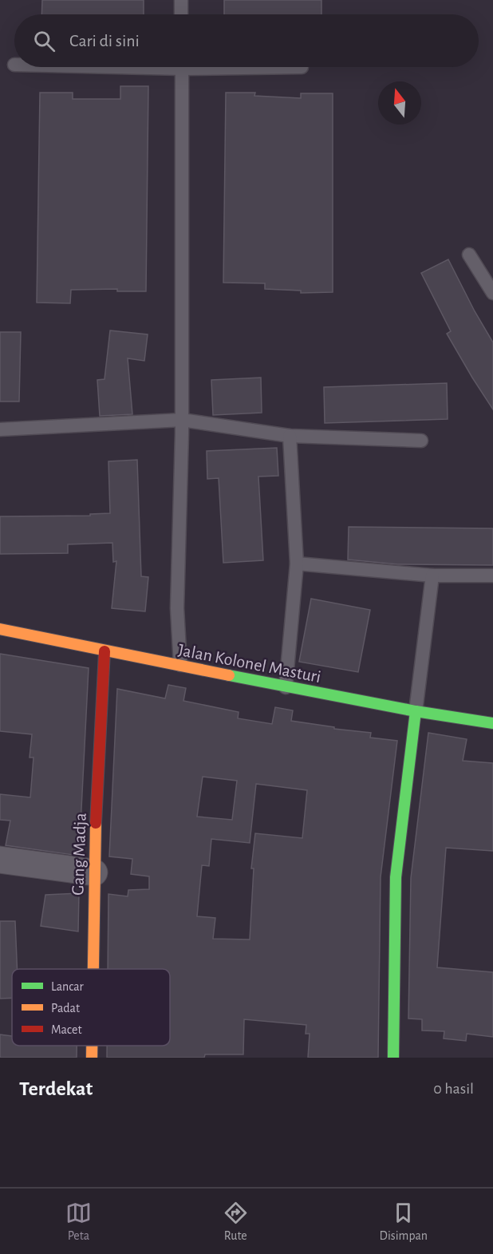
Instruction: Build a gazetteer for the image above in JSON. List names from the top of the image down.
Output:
{
  "streets": {
    "street": ["Jalan Kolonel Masturi", "Gang Madja"]
  },
  "crossings": [
    ["Jalan Kolonel Masturi", "Gang Madja"]
  ],
  "legend": ["Lancar", "Padat", "Macet"],
  "north": "top",
  "page": {
    "search": "Cari di sini",
    "heading": ["Terdekat", "0 hasil"],
    "nav": ["Peta", "Rute", "Disimpan"]
  }
}
